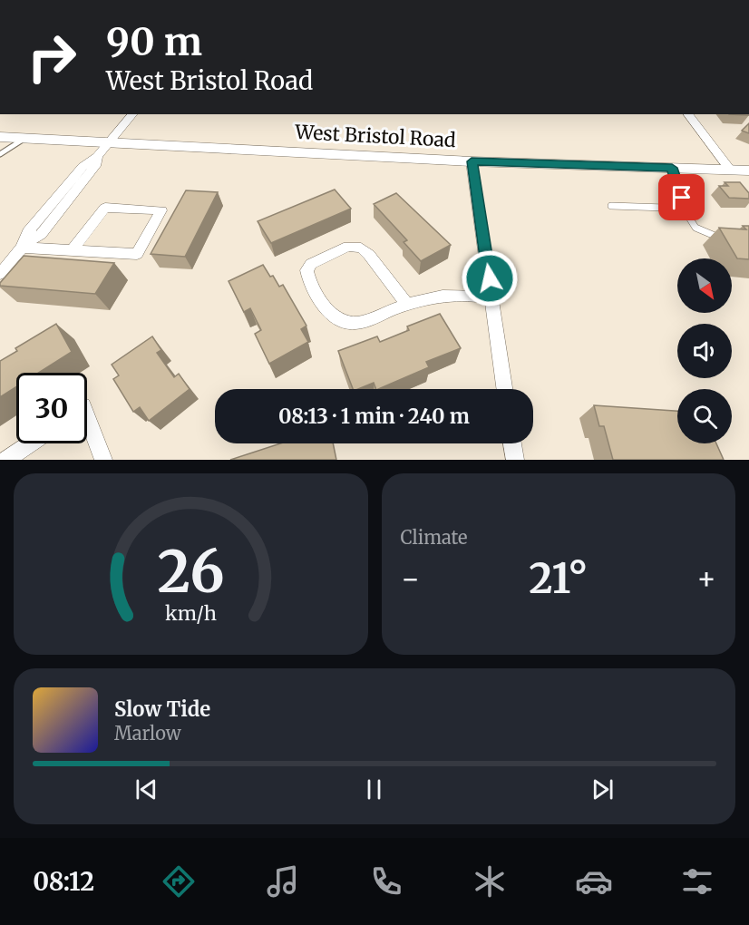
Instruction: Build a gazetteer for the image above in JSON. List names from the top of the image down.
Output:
{
  "streets": {
    "main road": ["West Bristol Road"]
  },
  "north": "bottom right",
  "page": {
    "turn": ["90 m", "West Bristol Road"],
    "limit": "30",
    "trip": "08:13 · 1 min · 240 m",
    "tile": "Climate",
    "heat": ["−", "21°", "+"],
    "song": ["Slow Tide", "Marlow"],
    "tabs": "08:12",
    "gauge": ["26", "km/h"]
  }
}
